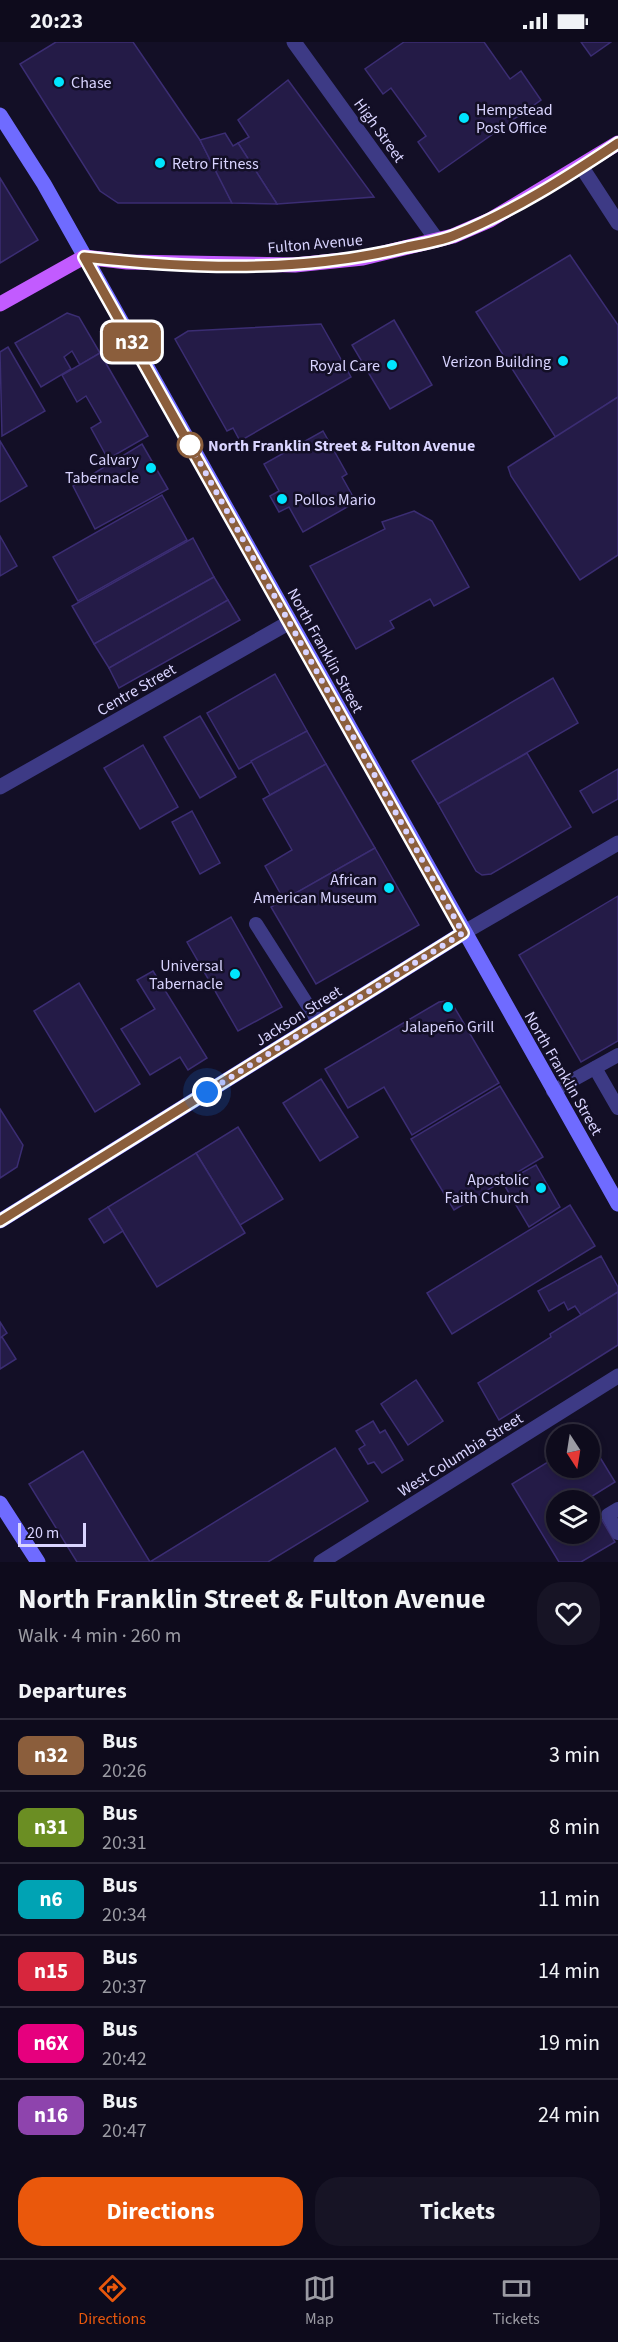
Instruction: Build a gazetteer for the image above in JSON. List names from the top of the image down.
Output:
{
  "streets": {
    "main road": ["Fulton Avenue", "North Franklin Street", "Jackson Street"],
    "street": ["High Street", "Centre Street", "West Columbia Street"]
  },
  "crossings": [
    ["High Street", "Fulton Avenue"],
    ["Fulton Avenue", "North Franklin Street"],
    ["North Franklin Street", "Centre Street"],
    ["North Franklin Street", "Jackson Street"]
  ],
  "places": [
    "Chase",
    "Hempstead Post Office",
    "Retro Fitness",
    "Verizon Building",
    "Royal Care",
    "North Franklin Street & Fulton Avenue",
    "Calvary Tabernacle",
    "Pollos Mario",
    "African American Museum",
    "Universal Tabernacle",
    "Jalapeño Grill",
    "Apostolic Faith Church"
  ],
  "lines": ["bus line n32"],
  "scale_bar": "20 m",
  "north": "bottom",
  "page": {
    "status": "20:23",
    "on_map": "n32",
    "scale": "20 m",
    "heading": [
      ["North Franklin Street & Fulton Avenue", "Walk · 4 min · 260 m"],
      "Departures"
    ],
    "list": [
      {
        "mark": "n32",
        "name": "Bus",
        "note": "20:26",
        "value": "3 min"
      },
      {
        "mark": "n31",
        "name": "Bus",
        "note": "20:31",
        "value": "8 min"
      },
      {
        "mark": "n6",
        "name": "Bus",
        "note": "20:34",
        "value": "11 min"
      },
      {
        "mark": "n15",
        "name": "Bus",
        "note": "20:37",
        "value": "14 min"
      },
      {
        "mark": "n6X",
        "name": "Bus",
        "note": "20:42",
        "value": "19 min"
      },
      {
        "mark": "n16",
        "name": "Bus",
        "note": "20:47",
        "value": "24 min"
      }
    ],
    "buttons": ["Directions", "Tickets"],
    "tabs": ["Directions", "Map", "Tickets"]
  }
}
